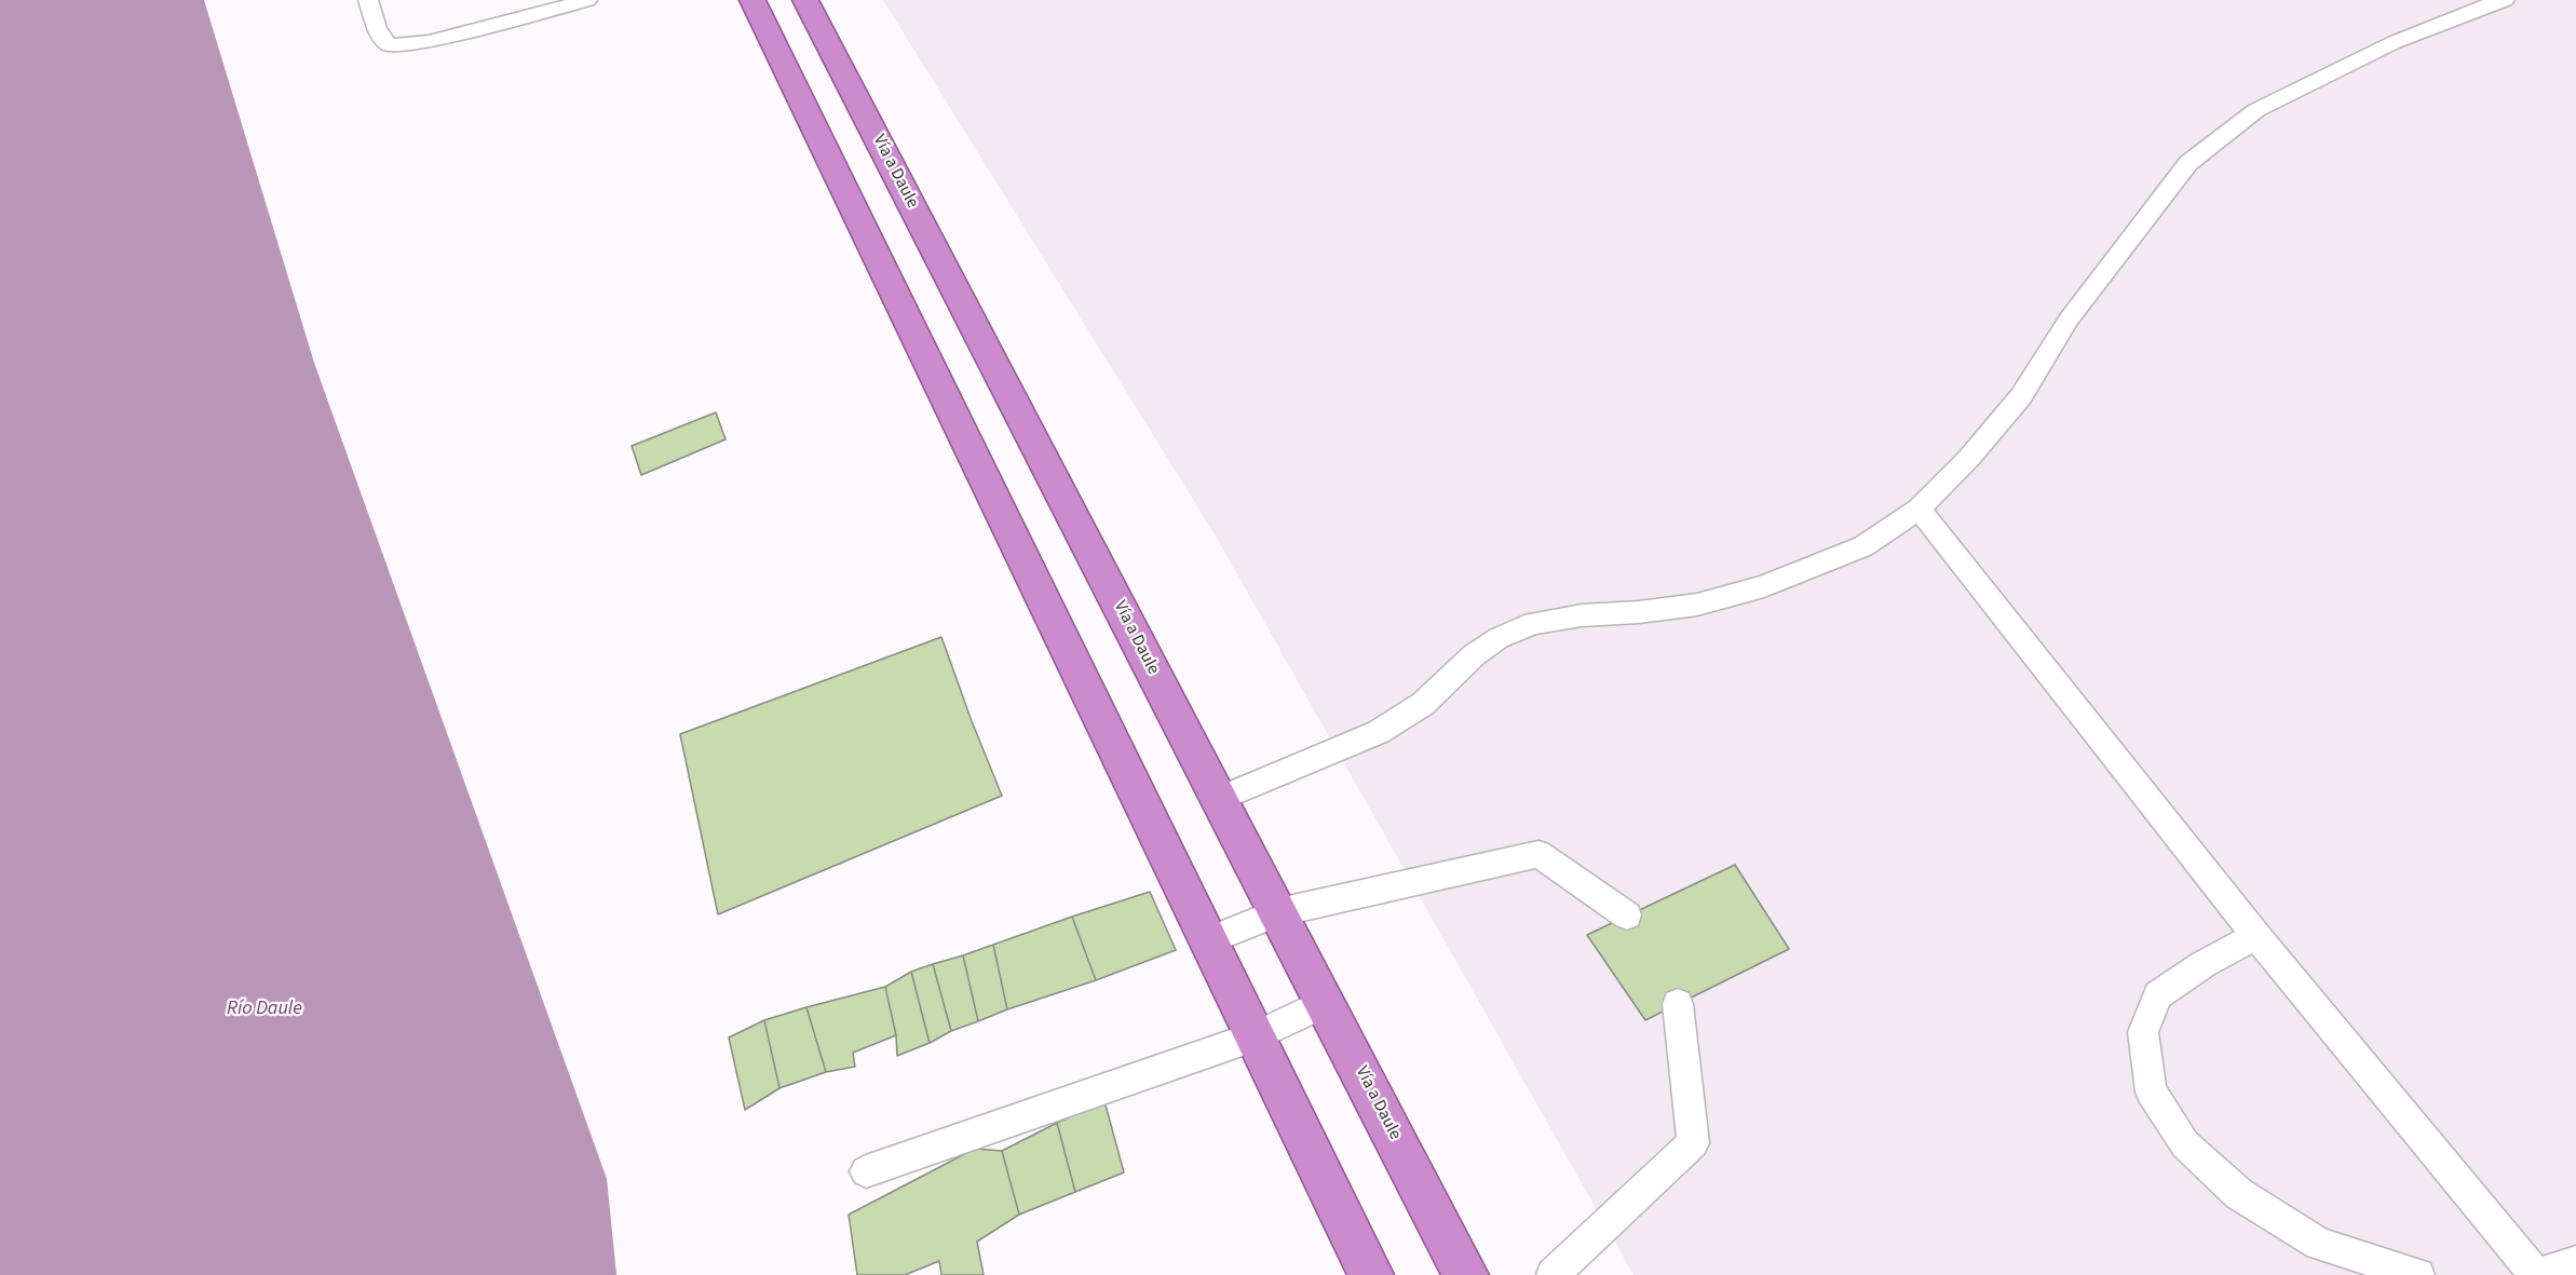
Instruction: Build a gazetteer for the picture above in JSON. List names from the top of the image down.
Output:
{
  "streets": {
    "highway": ["Vía a Daule"]
  },
  "water": ["Río Daule"]
}
